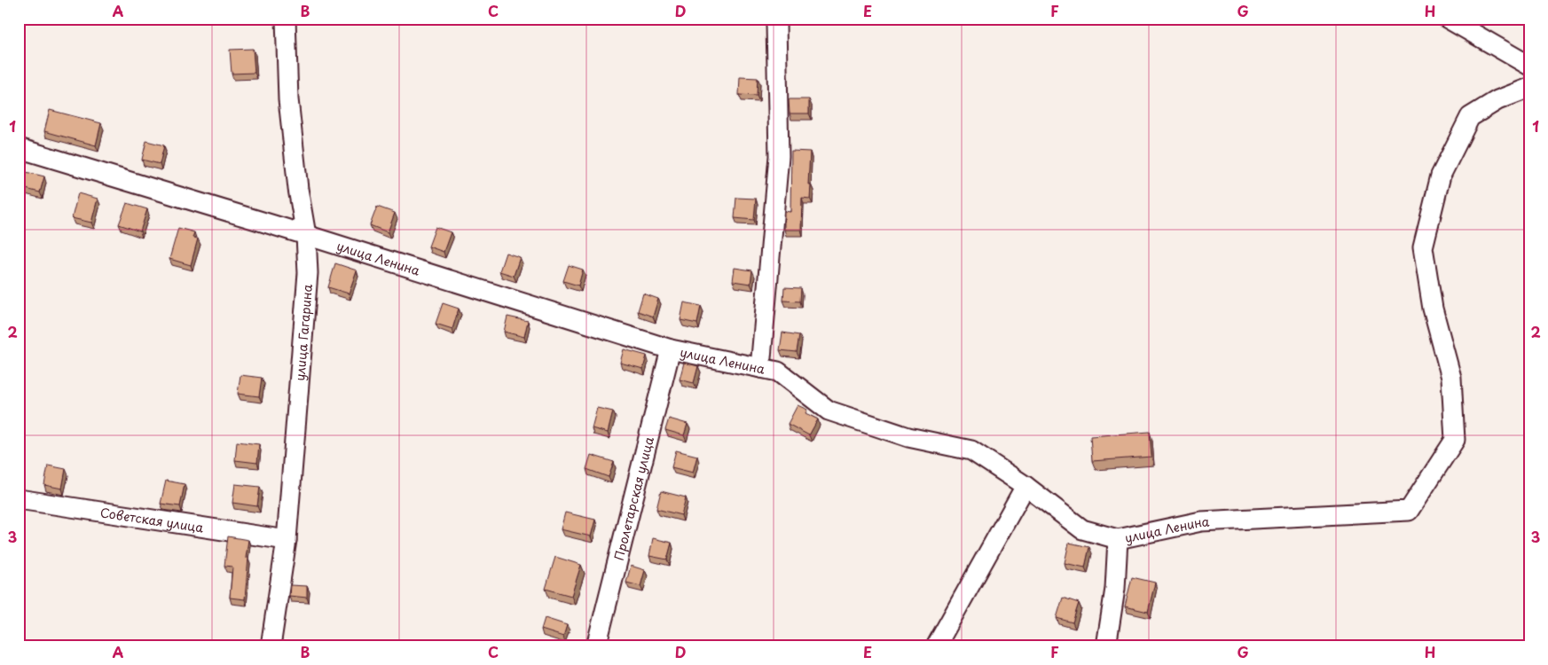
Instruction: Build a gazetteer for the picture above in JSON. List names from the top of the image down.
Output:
{
  "streets": {
    "street": [
      "улица Ленина",
      "улица Гагарина",
      "Пролетарская улица",
      "Советская улица"
    ]
  },
  "crossings": [
    ["улица Ленина", "улица Гагарина"],
    ["улица Ленина", "Пролетарская улица"],
    ["улица Гагарина", "Советская улица"]
  ],
  "grid": {
    "columns": [
      "A",
      "B",
      "C",
      "D",
      "E",
      "F",
      "G",
      "H"
    ],
    "rows": ["1", "2", "3"]
  }
}
